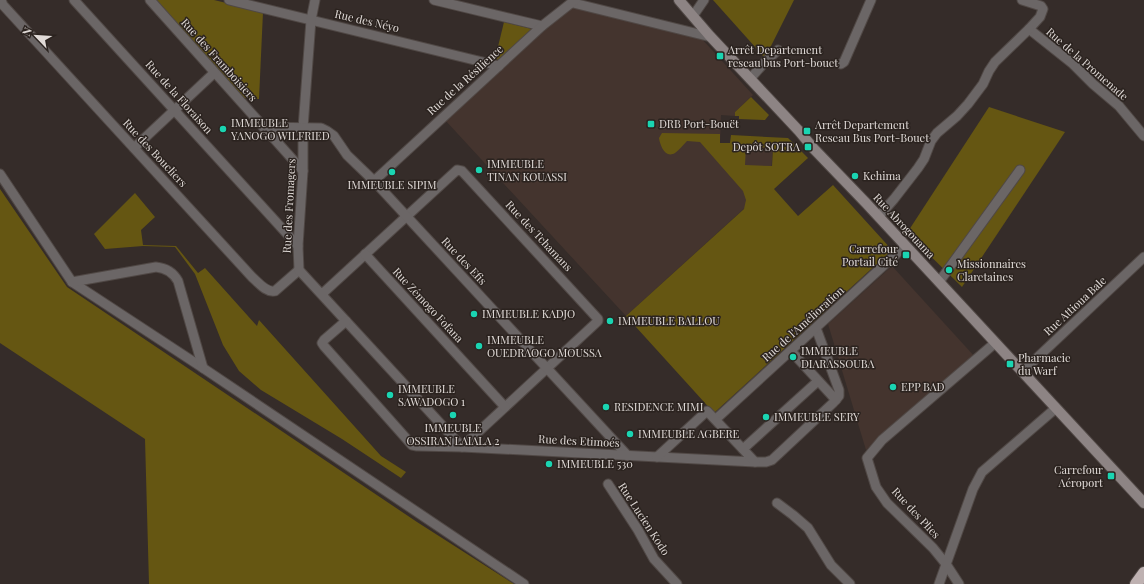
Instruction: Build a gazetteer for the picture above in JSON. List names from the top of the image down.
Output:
{
  "streets": {
    "street": [
      "Rue des Néyo",
      "Rue des Framboisiers",
      "Rue de la Promenade",
      "Rue de la Résilience",
      "Rue de la Floraison",
      "Rue des Boucliers",
      "Rue des Fromagers",
      "Rue Abrogouama",
      "Rue des Tchamans",
      "Rue des Efis",
      "Rue Zémogo Fofana",
      "Rue Attioua Bale",
      "Rue de l'Amélioration",
      "Rue des Etimoés",
      "Rue des Plies",
      "Rue Lucien Kodo"
    ]
  },
  "crossings": [
    ["Rue des Néyo", "Rue de la Résilience"],
    ["Rue des Néyo", "Rue des Fromagers"],
    ["Rue des Framboisiers", "Rue des Fromagers"],
    ["Rue des Framboisiers", "Rue des Efis"],
    ["Rue de la Résilience", "Rue des Efis"],
    ["Rue de la Floraison", "Rue des Fromagers"],
    ["Rue des Boucliers", "Rue des Fromagers"],
    ["Rue des Fromagers", "Rue des Efis"],
    ["Rue Abrogouama", "Rue Attioua Bale"],
    ["Rue Abrogouama", "Rue de l'Amélioration"],
    ["Rue Abrogouama", "Rue des Plies"],
    ["Rue des Tchamans", "Rue des Efis"],
    ["Rue des Tchamans", "Rue Zémogo Fofana"],
    ["Rue des Tchamans", "Rue des Etimoés"],
    ["Rue des Efis", "Rue des Etimoés"]
  ],
  "places": {
    "transit": [
      "Arrêt Departement reseau bus Port-bouet",
      "DRB Port-Bouët",
      "Arrêt Departement Reseau Bus Port-Bouet",
      "Depôt SOTRA",
      "Carrefour Portail Cité",
      "Pharmacie du Warf",
      "Carrefour Aéroport"
    ],
    "other": [
      "IMMEUBLE YANOGO WILFRIED",
      "IMMEUBLE TINAN KOUASSI",
      "IMMEUBLE SIPIM",
      "Kehima",
      "Missionnaires Claretaines",
      "IMMEUBLE KADJO",
      "IMMEUBLE BALLOU",
      "IMMEUBLE OUEDRAOGO MOUSSA",
      "IMMEUBLE DIARASSOUBA",
      "EPP BAD",
      "IMMEUBLE SAWADOGO 1",
      "RESIDENCE MIMI",
      "IMMEUBLE OSSIRAN LAIALA 2",
      "IMMEUBLE SERY",
      "IMMEUBLE AGBERE",
      "IMMEUBLE 530"
    ]
  },
  "north": "top left"
}
